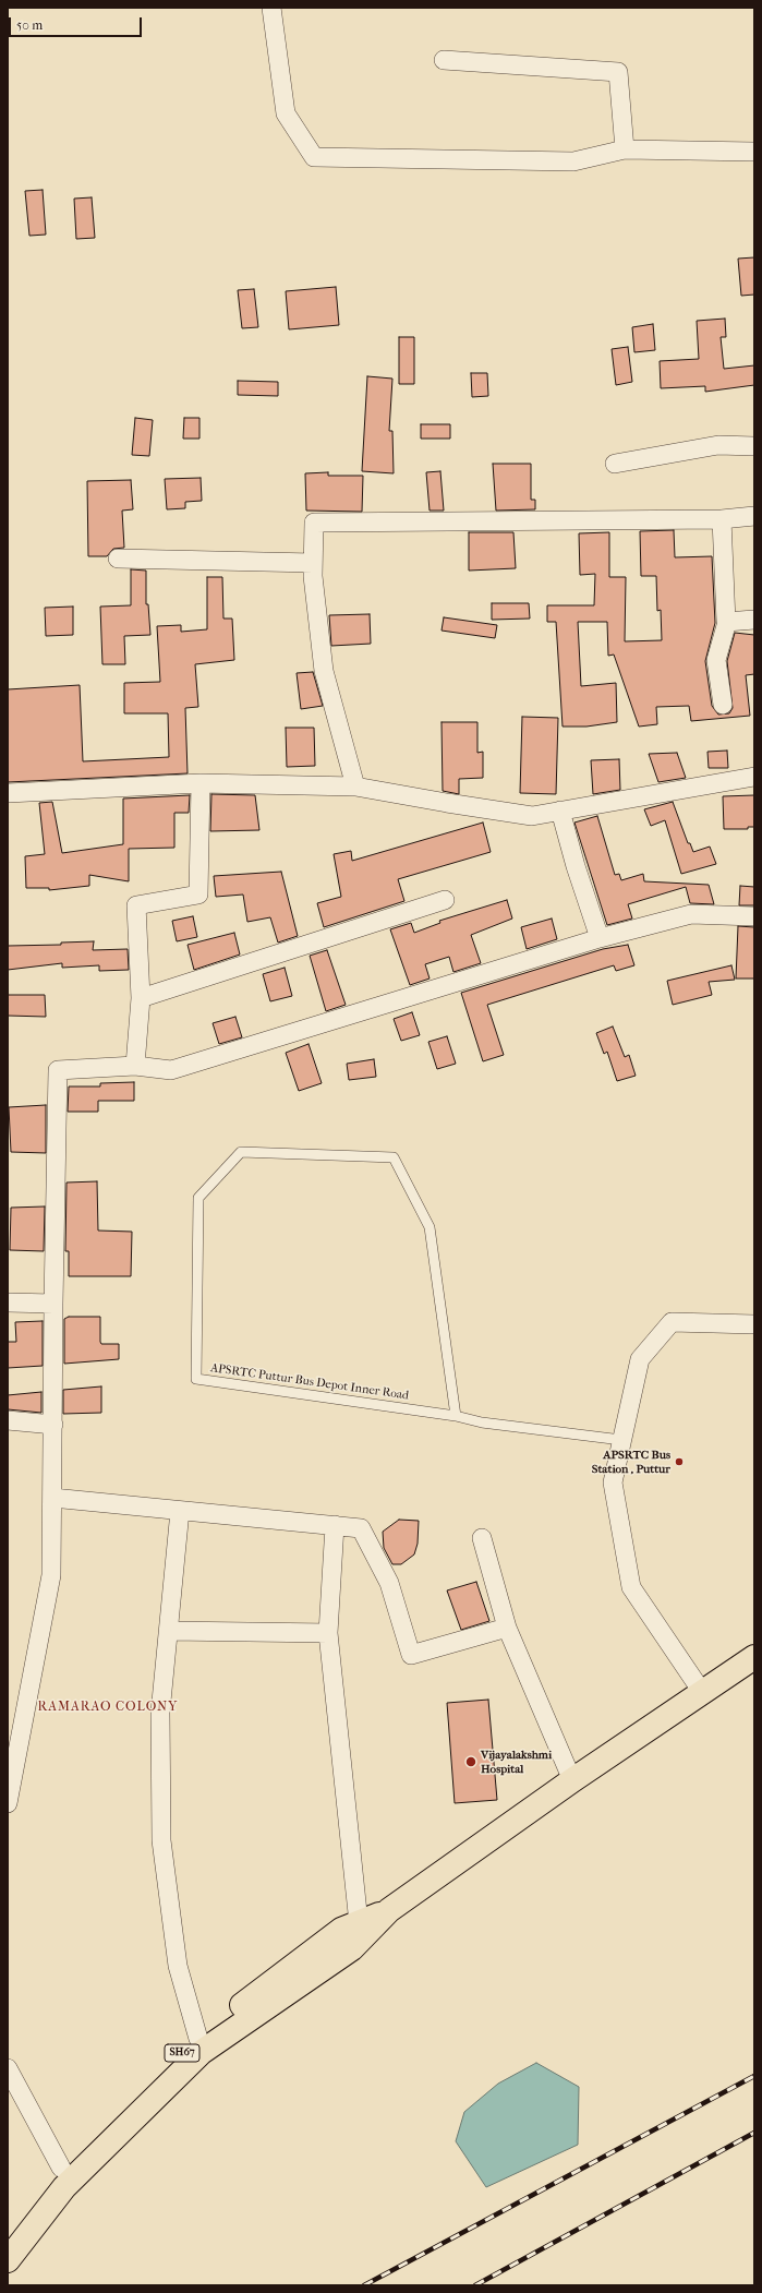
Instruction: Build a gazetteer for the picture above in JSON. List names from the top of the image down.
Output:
{
  "streets": {
    "main road": ["SH67"],
    "lane": ["APSRTC Puttur Bus Depot Inner Road"]
  },
  "districts": ["RAMARAO COLONY"],
  "places": ["APSRTC Bus Station , Puttur", "Vijayalakshmi Hospital"],
  "scale_bar": "50 m"
}
